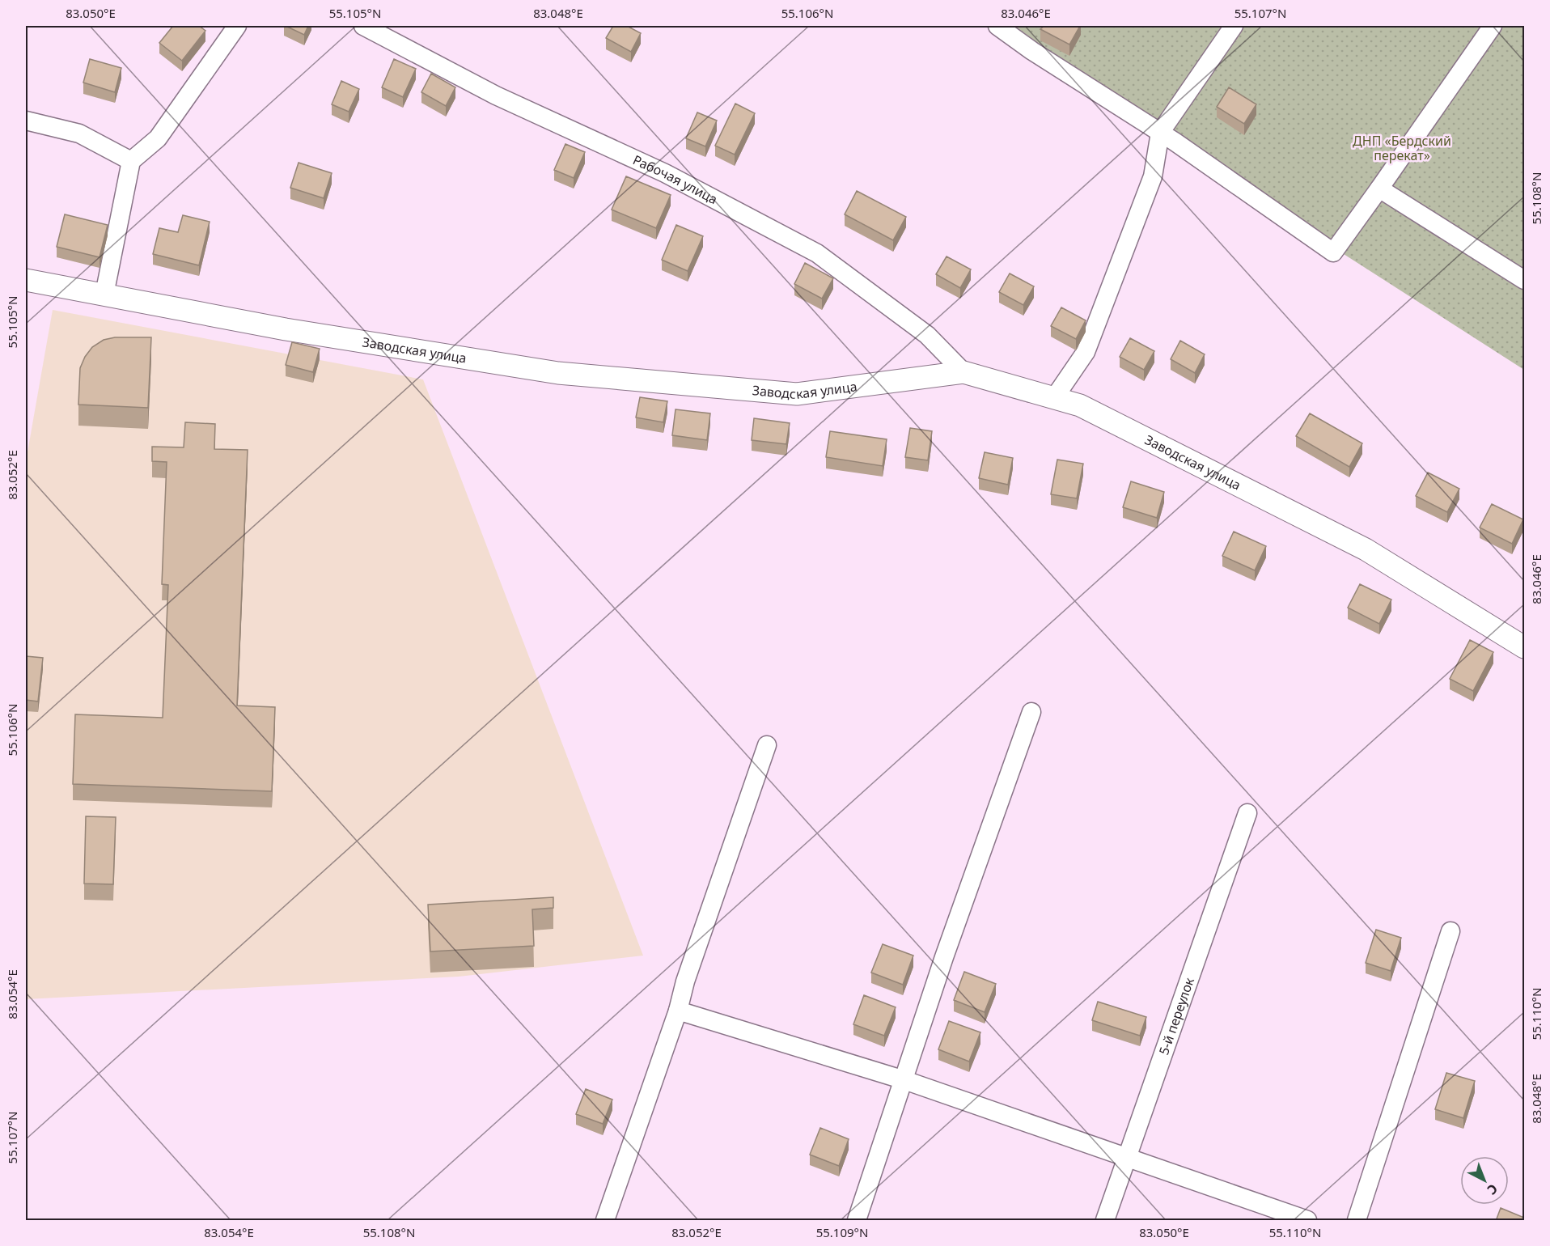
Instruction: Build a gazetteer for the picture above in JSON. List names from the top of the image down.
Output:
{
  "streets": {
    "street": ["Рабочая улица", "Заводская улица", "5-й переулок"]
  },
  "crossings": [
    ["Рабочая улица", "Заводская улица"]
  ],
  "parks": ["ДНП «Бердский перекат»"],
  "north": "bottom right",
  "coordinates": [
    "83.050°E",
    "55.105°N",
    "83.048°E",
    "55.106°N",
    "83.046°E",
    "55.107°N",
    "55.108°N",
    "83.052°E",
    "83.054°E",
    "55.110°N",
    "55.109°N"
  ]
}
